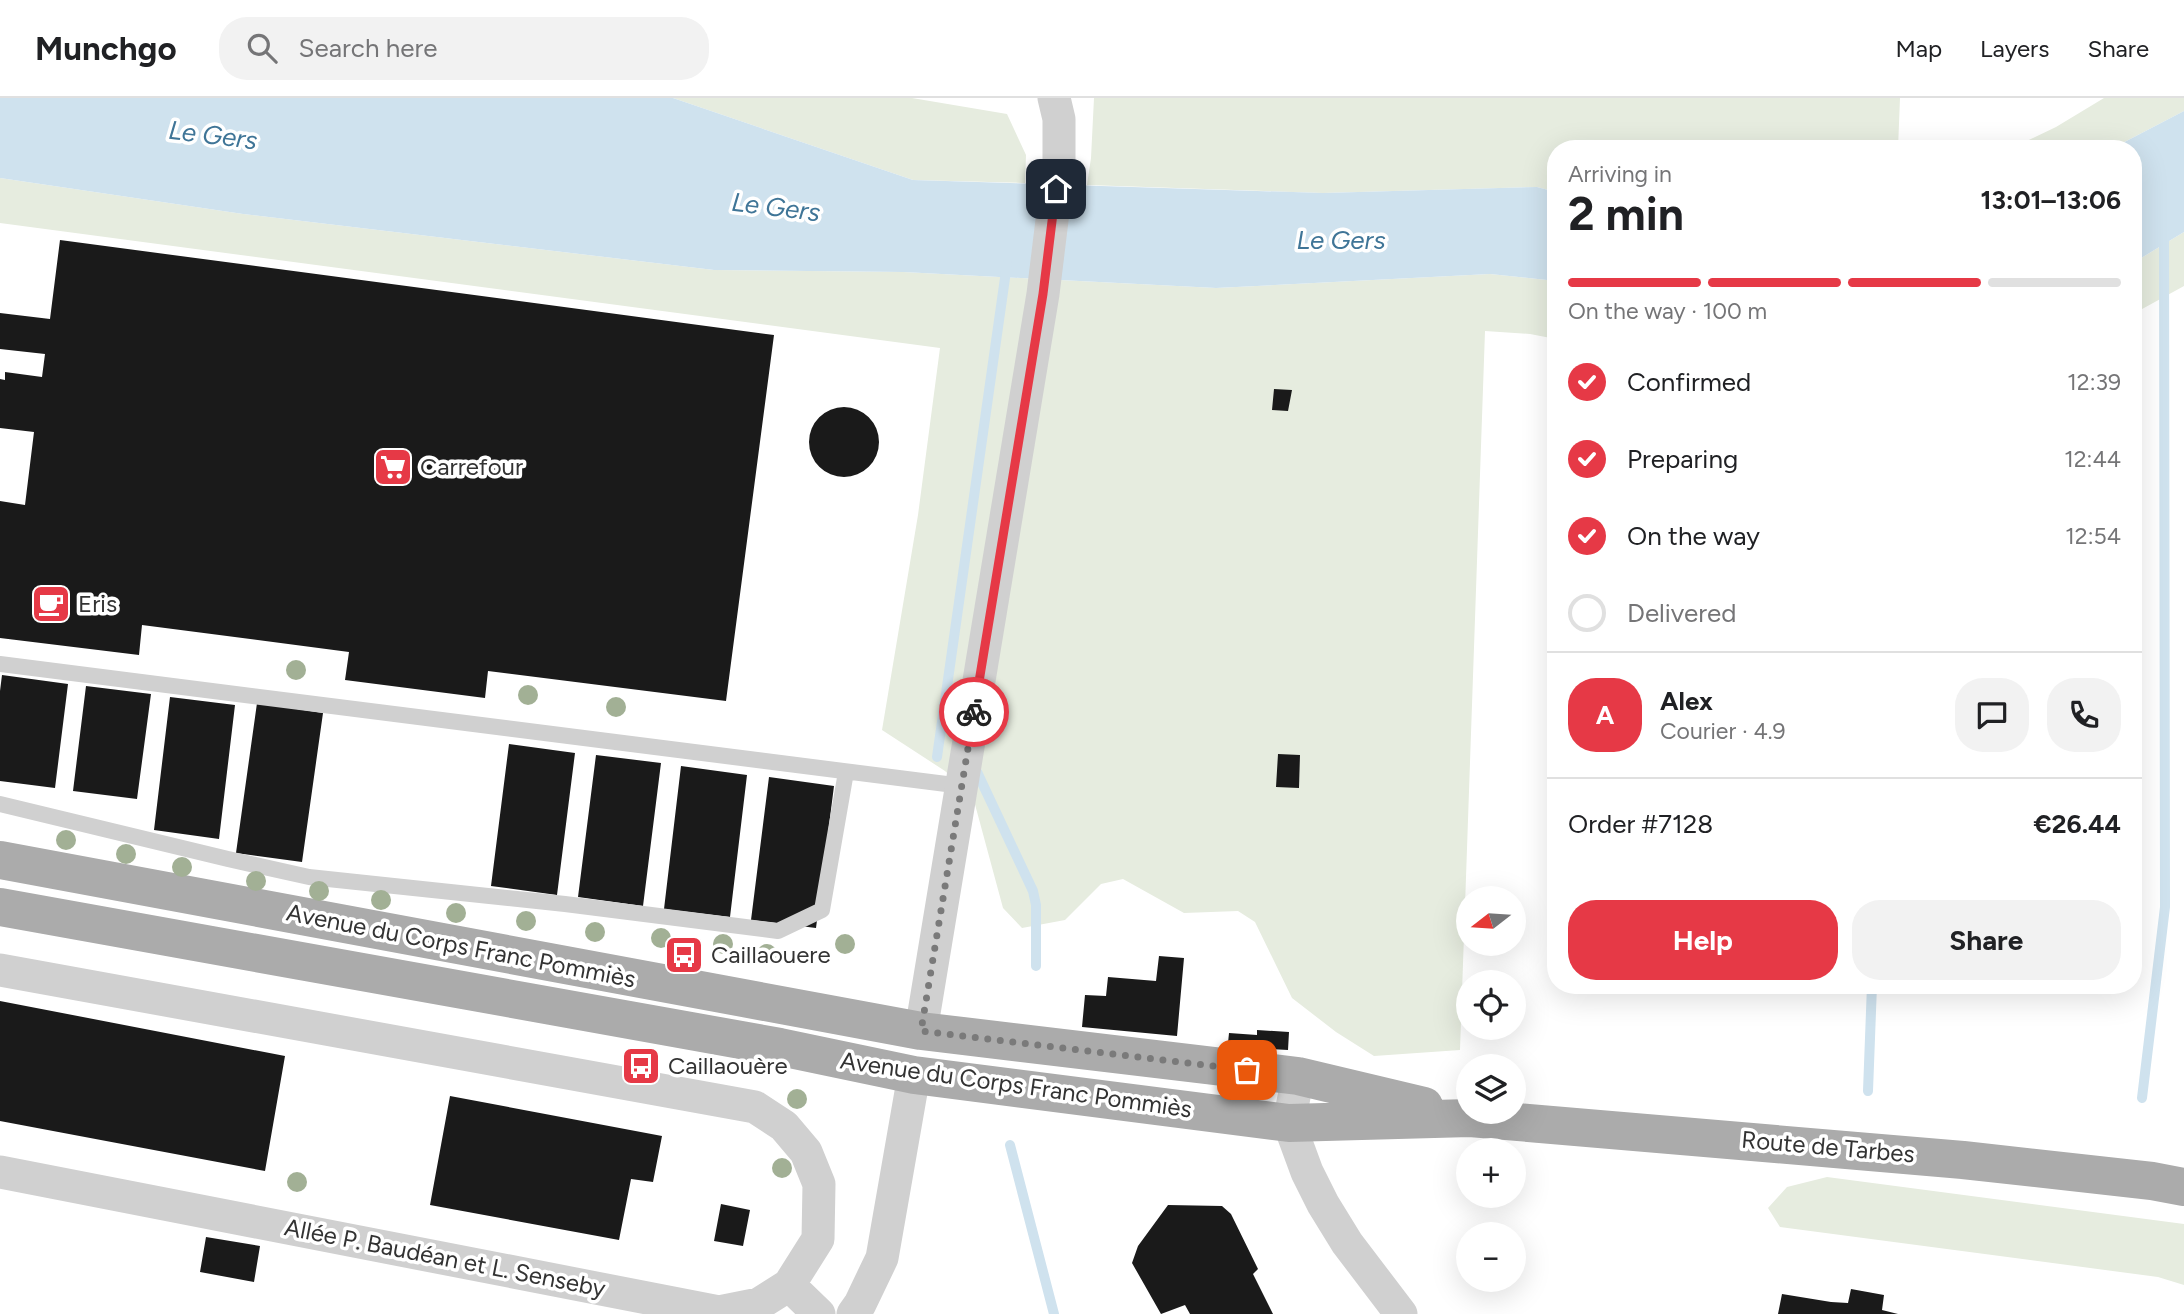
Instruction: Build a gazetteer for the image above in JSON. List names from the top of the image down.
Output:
{
  "streets": {
    "main road": ["Avenue du Corps Franc Pommiès", "Route de Tarbes"],
    "street": ["Allée P. Baudéan et L. Senseby"]
  },
  "crossings": [
    ["Avenue du Corps Franc Pommiès", "Route de Tarbes"]
  ],
  "water": ["Le Gers"],
  "places": {
    "supermarket": ["Carrefour"],
    "cafe": ["Eris"],
    "bus stop": ["Caillaouere", "Caillaouère"]
  },
  "north": "left",
  "page": {
    "header": "Munchgo",
    "search": "Search here",
    "nav": ["Map", "Layers", "Share"],
    "heading": ["2 min", "Arriving in", "13:01–13:06"],
    "panel": [
      "Alex",
      "Courier · 4.9",
      "Order #7128",
      "€26.44"
    ],
    "bar": "On the way · 100 m",
    "list": [
      ["Confirmed", "12:39"],
      ["Preparing", "12:44"],
      ["On the way", "12:54"],
      "Delivered"
    ],
    "round": "A",
    "map_buttons": ["+", "−"],
    "buttons": ["Help", "Share"]
  }
}
